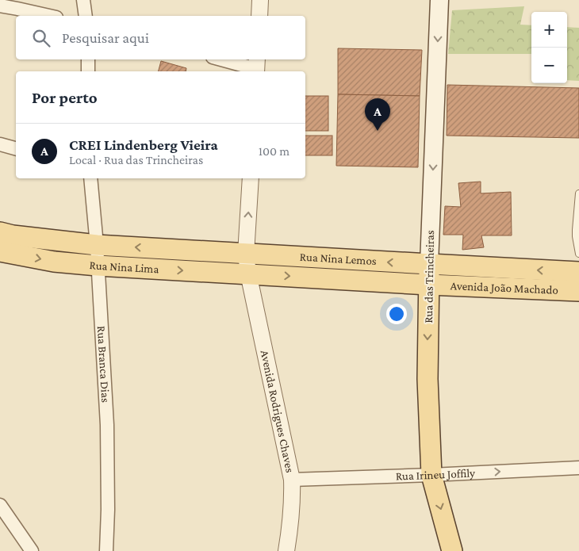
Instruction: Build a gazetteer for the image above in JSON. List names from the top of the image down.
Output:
{
  "streets": {
    "main road": [
      "Rua Nina Lemos",
      "Rua Nina Lima",
      "Rua das Trincheiras",
      "Avenida João Machado"
    ],
    "street": ["Rua Branca Dias", "Avenida Rodrigues Chaves", "Rua Irineu Joffily"]
  },
  "crossings": [
    ["Rua Nina Lemos", "Rua Nina Lima"],
    ["Rua Nina Lemos", "Rua das Trincheiras"],
    ["Rua Nina Lemos", "Avenida João Machado"],
    ["Rua Nina Lemos", "Avenida Rodrigues Chaves"],
    ["Rua Nina Lima", "Rua Branca Dias"],
    ["Rua Nina Lima", "Avenida Rodrigues Chaves"],
    ["Rua das Trincheiras", "Avenida João Machado"],
    ["Rua das Trincheiras", "Rua Irineu Joffily"],
    ["Avenida Rodrigues Chaves", "Rua Irineu Joffily"]
  ],
  "one_way": ["Rua das Trincheiras", "Rua Irineu Joffily"],
  "page": {
    "map_buttons": ["+", "−"],
    "search": "Pesquisar aqui",
    "heading": "Por perto",
    "pins": "A",
    "list": [
      {
        "mark": "A",
        "name": "CREI Lindenberg Vieira",
        "note": "Local · Rua das Trincheiras",
        "value": "100 m"
      }
    ]
  }
}
